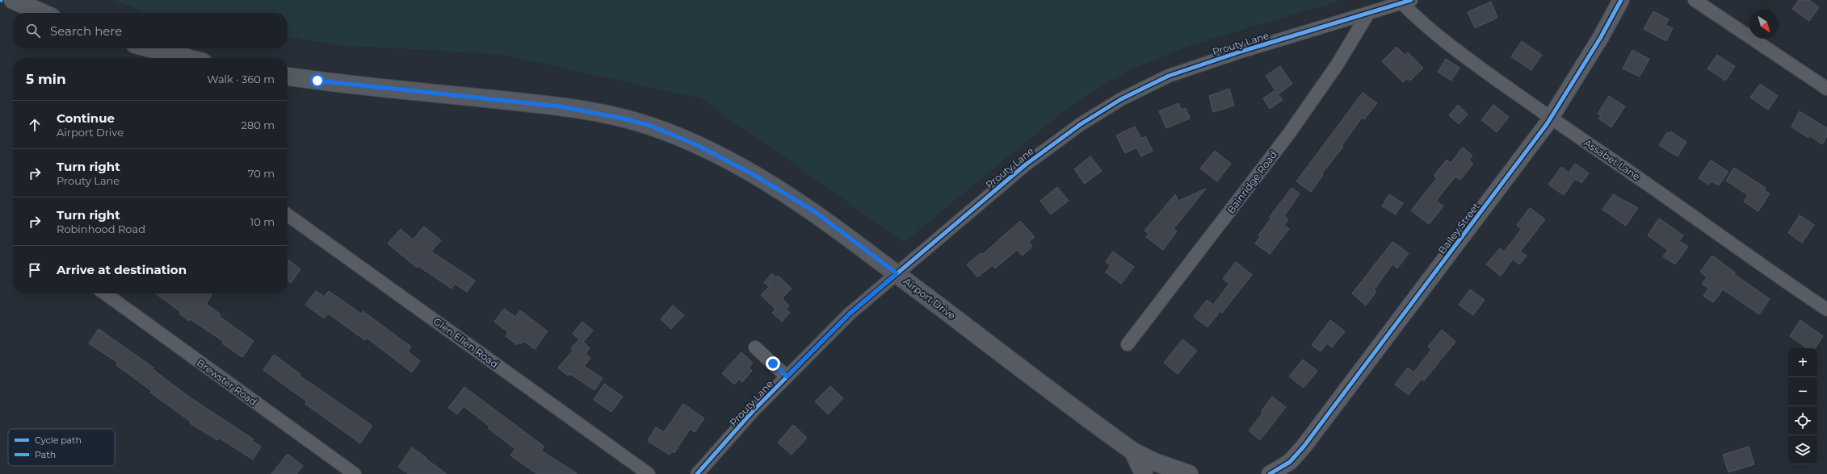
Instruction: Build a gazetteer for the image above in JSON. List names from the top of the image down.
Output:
{
  "streets": {
    "main road": ["Airport Drive"],
    "street": [
      "Prouty Lane",
      "Assabet Lane",
      "Bainridge Road",
      "Bailey Street",
      "Glen Ellen Road",
      "Brewster Road"
    ]
  },
  "crossings": [
    ["Prouty Lane", "Assabet Lane"],
    ["Prouty Lane", "Bainridge Road"],
    ["Prouty Lane", "Airport Drive"],
    ["Assabet Lane", "Bailey Street"]
  ],
  "legend": ["Cycle path", "Path"],
  "north": "bottom right",
  "page": {
    "search": "Search here",
    "heading": ["5 min", "Walk · 360 m"],
    "list": [
      ["Continue", "Airport Drive", "280 m"],
      ["Turn right", "Prouty Lane", "70 m"],
      ["Turn right", "Robinhood Road", "10 m"],
      "Arrive at destination"
    ],
    "map_buttons": ["+", "−"]
  }
}
